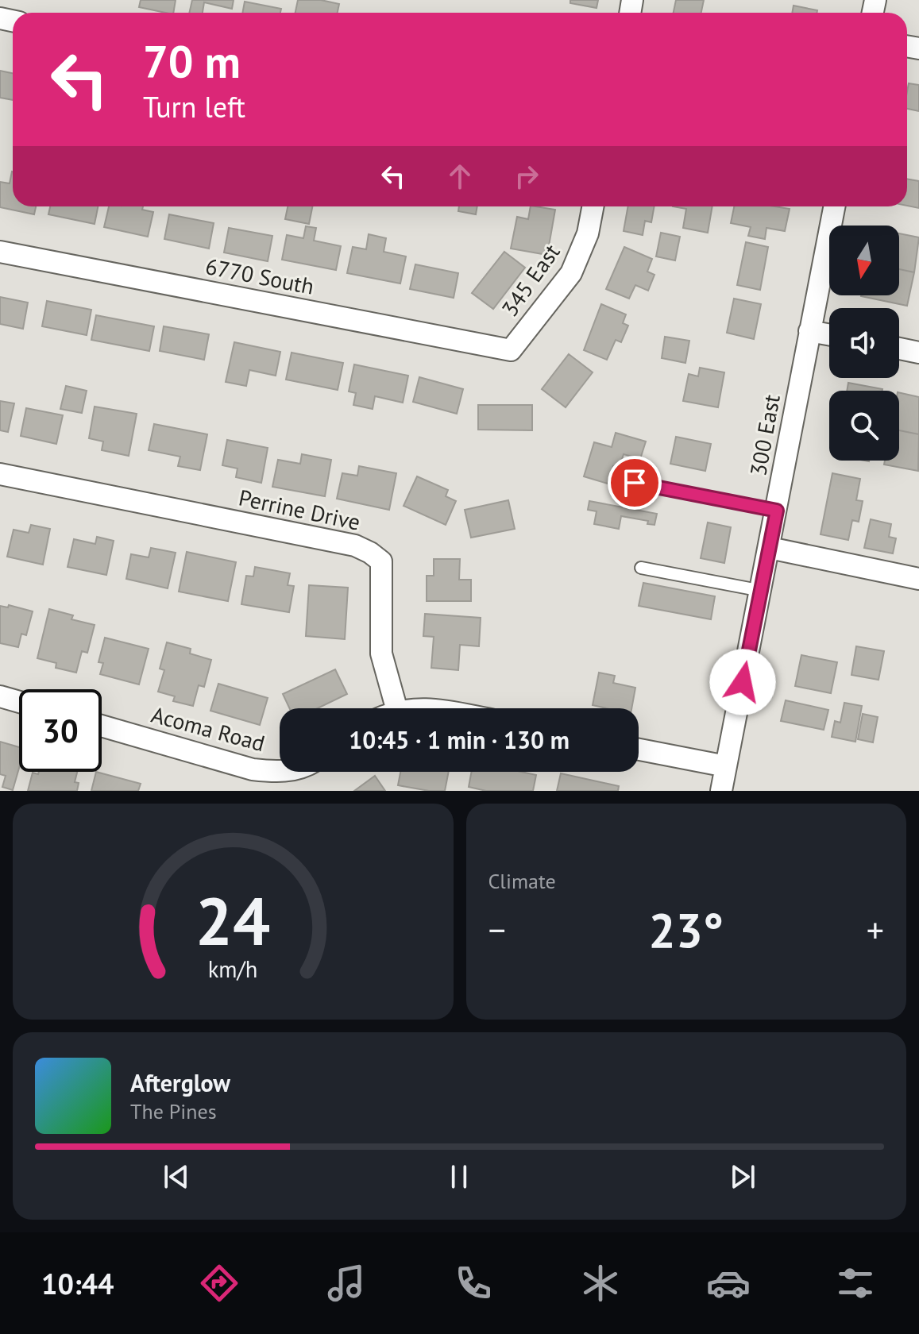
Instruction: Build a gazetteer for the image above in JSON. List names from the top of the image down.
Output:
{
  "streets": {
    "street": [
      "6770 South",
      "345 East",
      "300 East",
      "Perrine Drive",
      "Acoma Road"
    ]
  },
  "crossings": [
    ["6770 South", "345 East"]
  ],
  "north": "bottom",
  "page": {
    "turn": ["70 m", "Turn left"],
    "limit": "30",
    "trip": "10:45 · 1 min · 130 m",
    "tile": "Climate",
    "heat": ["−", "23°", "+"],
    "song": ["Afterglow", "The Pines"],
    "tabs": "10:44",
    "gauge": ["24", "km/h"]
  }
}
